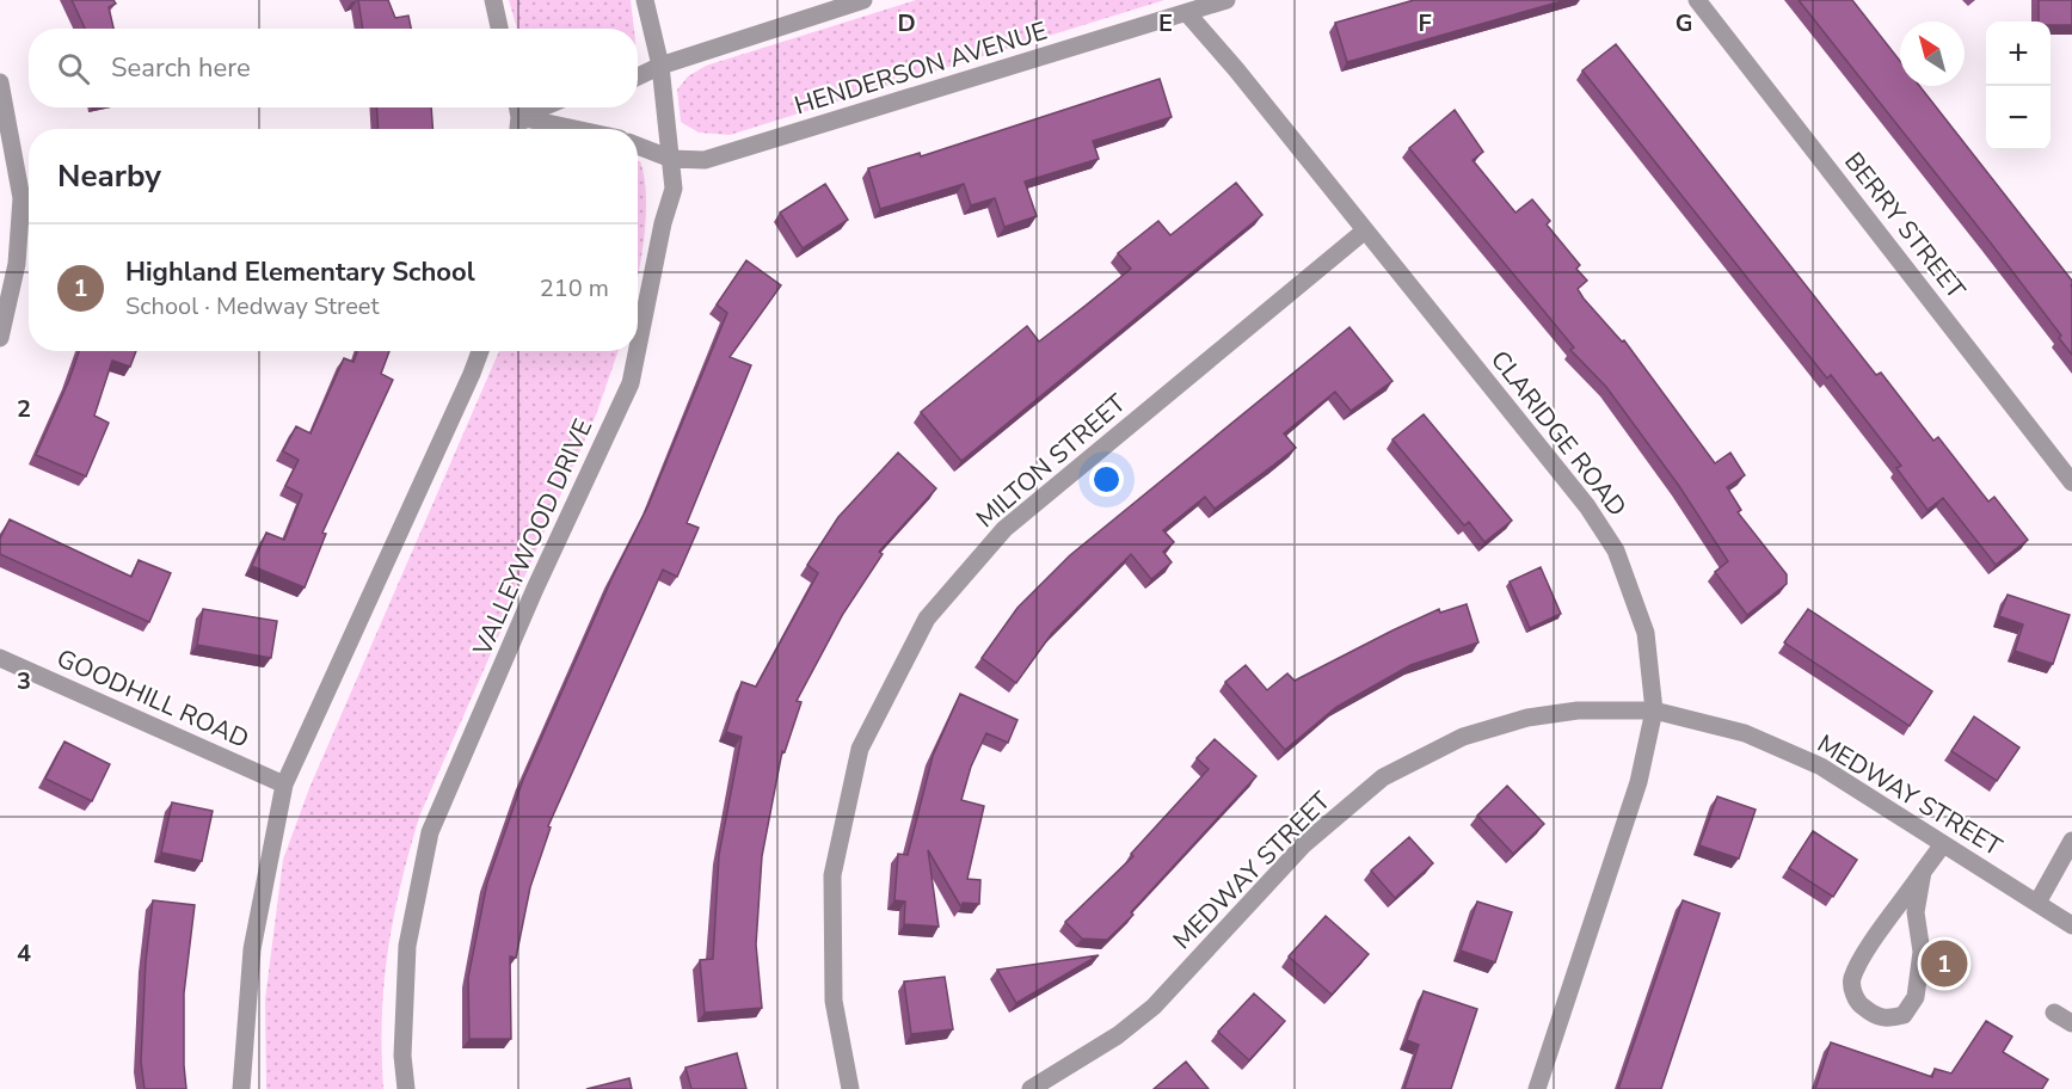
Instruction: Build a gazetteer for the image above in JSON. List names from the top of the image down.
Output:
{
  "streets": {
    "street": [
      "HENDERSON AVENUE",
      "BERRY STREET",
      "CLARIDGE ROAD",
      "MILTON STREET",
      "VALLEYWOOD DRIVE",
      "GOODHILL ROAD",
      "MEDWAY STREET"
    ]
  },
  "crossings": [
    ["HENDERSON AVENUE", "CLARIDGE ROAD"],
    ["HENDERSON AVENUE", "VALLEYWOOD DRIVE"],
    ["CLARIDGE ROAD", "MILTON STREET"],
    ["CLARIDGE ROAD", "MEDWAY STREET"]
  ],
  "north": "top left",
  "page": {
    "map_buttons": ["+", "−"],
    "search": "Search here",
    "heading": "Nearby",
    "list": [
      {
        "mark": "1",
        "name": "Highland Elementary School",
        "note": "School · Medway Street",
        "value": "210 m"
      }
    ],
    "pins": "1"
  },
  "grid": {
    "columns": [
      "D",
      "E",
      "F",
      "G"
    ],
    "rows": ["2", "3", "4"]
  }
}
